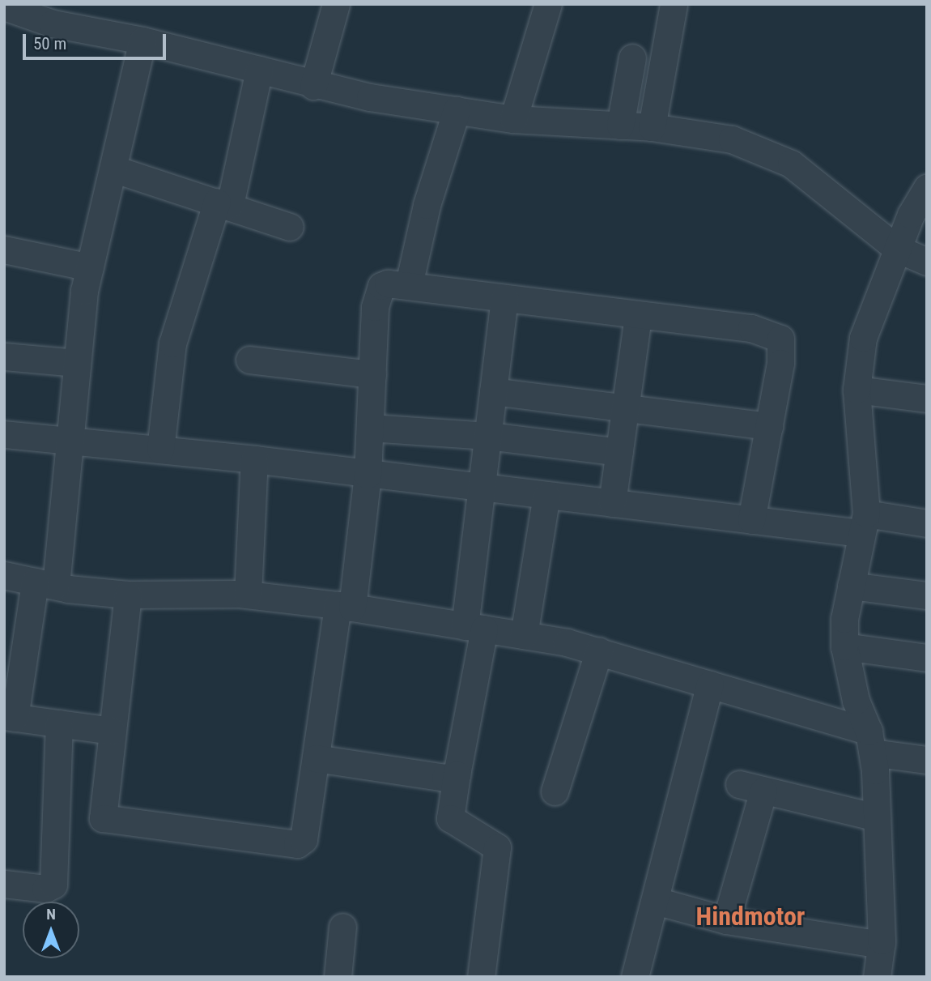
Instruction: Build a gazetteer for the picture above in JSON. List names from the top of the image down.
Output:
{
  "districts": ["Hindmotor"],
  "scale_bar": "50 m",
  "north": "top"
}
